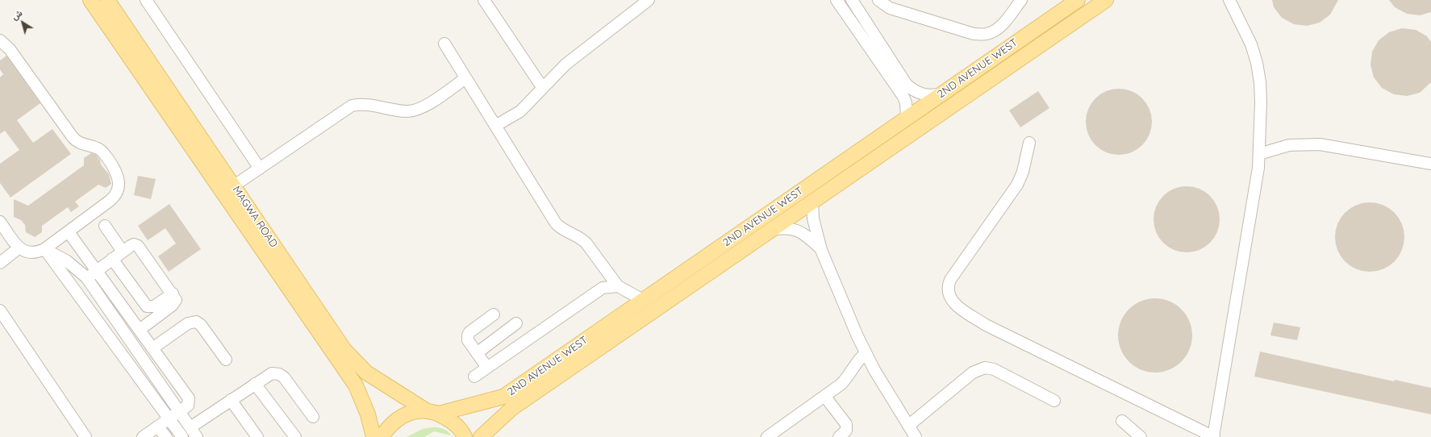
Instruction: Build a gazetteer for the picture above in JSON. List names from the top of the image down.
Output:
{
  "streets": {
    "main road": ["2ND AVENUE WEST", "MAGWA ROAD"]
  },
  "crossings": [
    ["2ND AVENUE WEST", "MAGWA ROAD"]
  ],
  "north": "top left"
}
